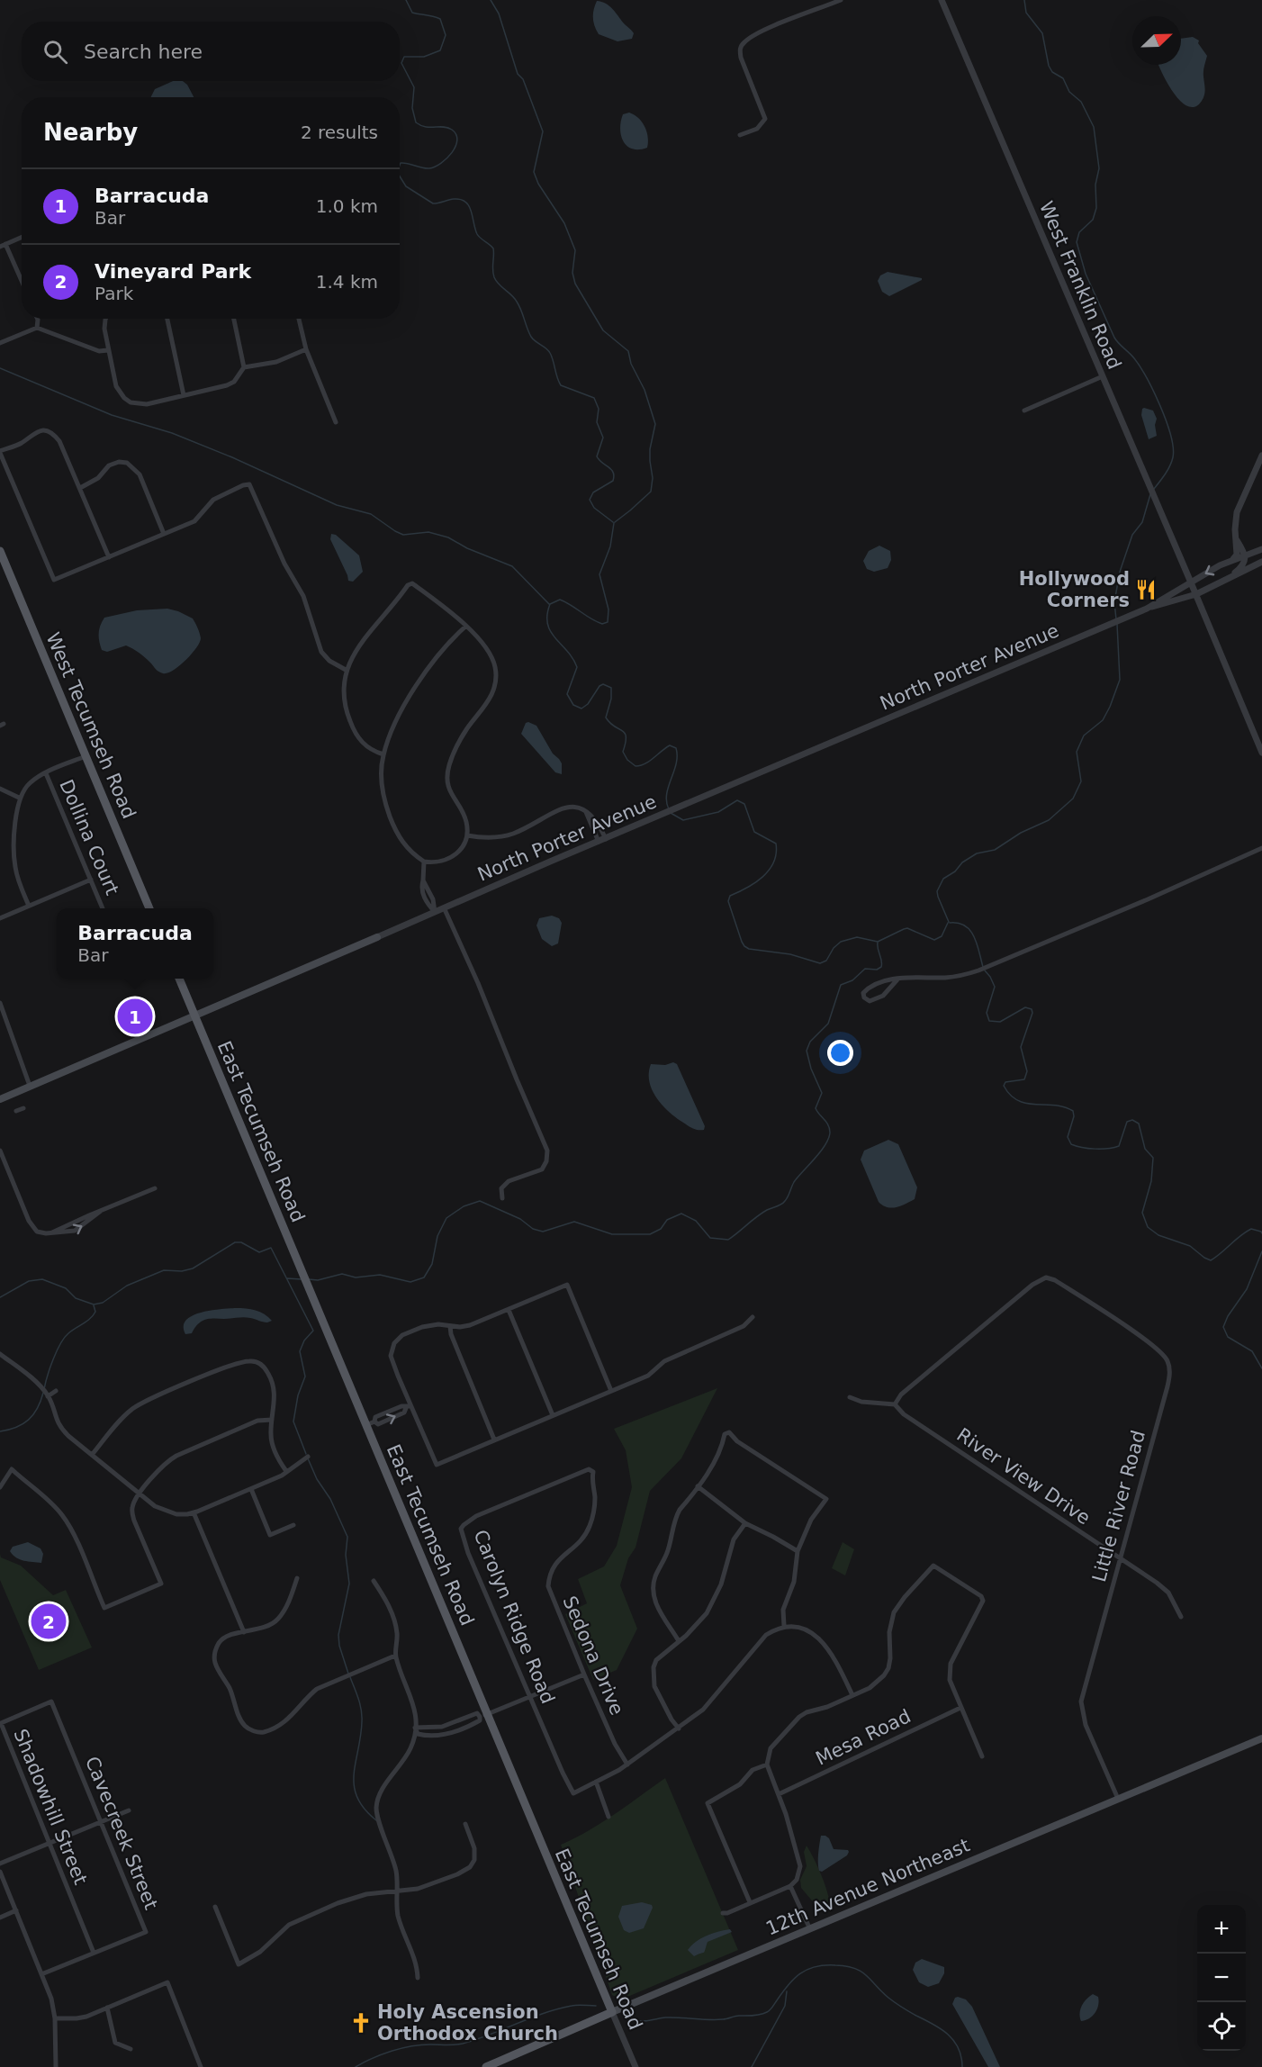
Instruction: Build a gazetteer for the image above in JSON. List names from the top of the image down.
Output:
{
  "streets": {
    "main road": [
      "North Porter Avenue",
      "West Tecumseh Road",
      "East Tecumseh Road",
      "12th Avenue Northeast"
    ],
    "street": [
      "West Franklin Road",
      "Dollina Court",
      "River View Drive",
      "Little River Road",
      "Carolyn Ridge Road",
      "Sedona Drive",
      "Mesa Road",
      "Shadowhill Street",
      "Cavecreek Street"
    ]
  },
  "crossings": [
    ["West Franklin Road", "North Porter Avenue"],
    ["North Porter Avenue", "East Tecumseh Road"],
    ["East Tecumseh Road", "12th Avenue Northeast"],
    ["River View Drive", "Little River Road"],
    ["Little River Road", "12th Avenue Northeast"],
    ["Carolyn Ridge Road", "Sedona Drive"],
    ["Shadowhill Street", "Cavecreek Street"]
  ],
  "places": {
    "restaurant": ["Hollywood Corners"],
    "church": ["Holy Ascension Orthodox Church"]
  },
  "north": "top right",
  "page": {
    "search": "Search here",
    "heading": ["Nearby", "2 results"],
    "list": [
      {
        "mark": "1",
        "name": "Barracuda",
        "note": "Bar",
        "value": "1.0 km"
      },
      {
        "mark": "2",
        "name": "Vineyard Park",
        "note": "Park",
        "value": "1.4 km"
      }
    ],
    "popup": ["Barracuda", "Bar"],
    "pins": ["1", "2"],
    "map_buttons": ["+", "−"]
  }
}
